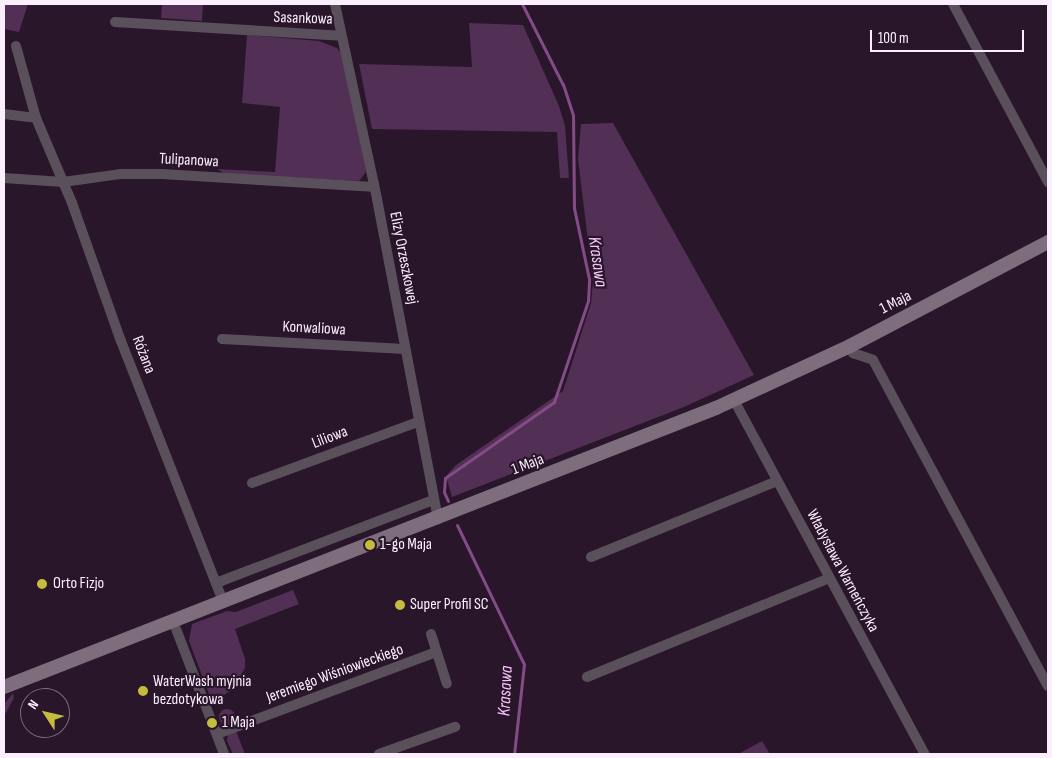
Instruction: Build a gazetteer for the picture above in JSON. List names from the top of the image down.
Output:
{
  "streets": {
    "main road": ["1 Maja"],
    "street": [
      "Sasankowa",
      "Tulipanowa",
      "Elizy Orzeszkowej",
      "Konwaliowa",
      "Różana",
      "Liliowa",
      "Władysława Warneńczyka",
      "Jeremiego Wiśniowieckiego"
    ]
  },
  "crossings": [
    ["Sasankowa", "Elizy Orzeszkowej"],
    ["Tulipanowa", "Elizy Orzeszkowej"],
    ["Tulipanowa", "Różana"],
    ["Elizy Orzeszkowej", "1 Maja"],
    ["Elizy Orzeszkowej", "Konwaliowa"],
    ["Elizy Orzeszkowej", "Liliowa"],
    ["1 Maja", "Różana"],
    ["1 Maja", "Władysława Warneńczyka"]
  ],
  "water": ["Krasawa"],
  "places": [
    "1-go Maja",
    "Orto Fizjo",
    "Super Profil SC",
    "WaterWash myjnia bezdotykowa",
    "1 Maja"
  ],
  "scale_bar": "100 m",
  "north": "top left"
}
